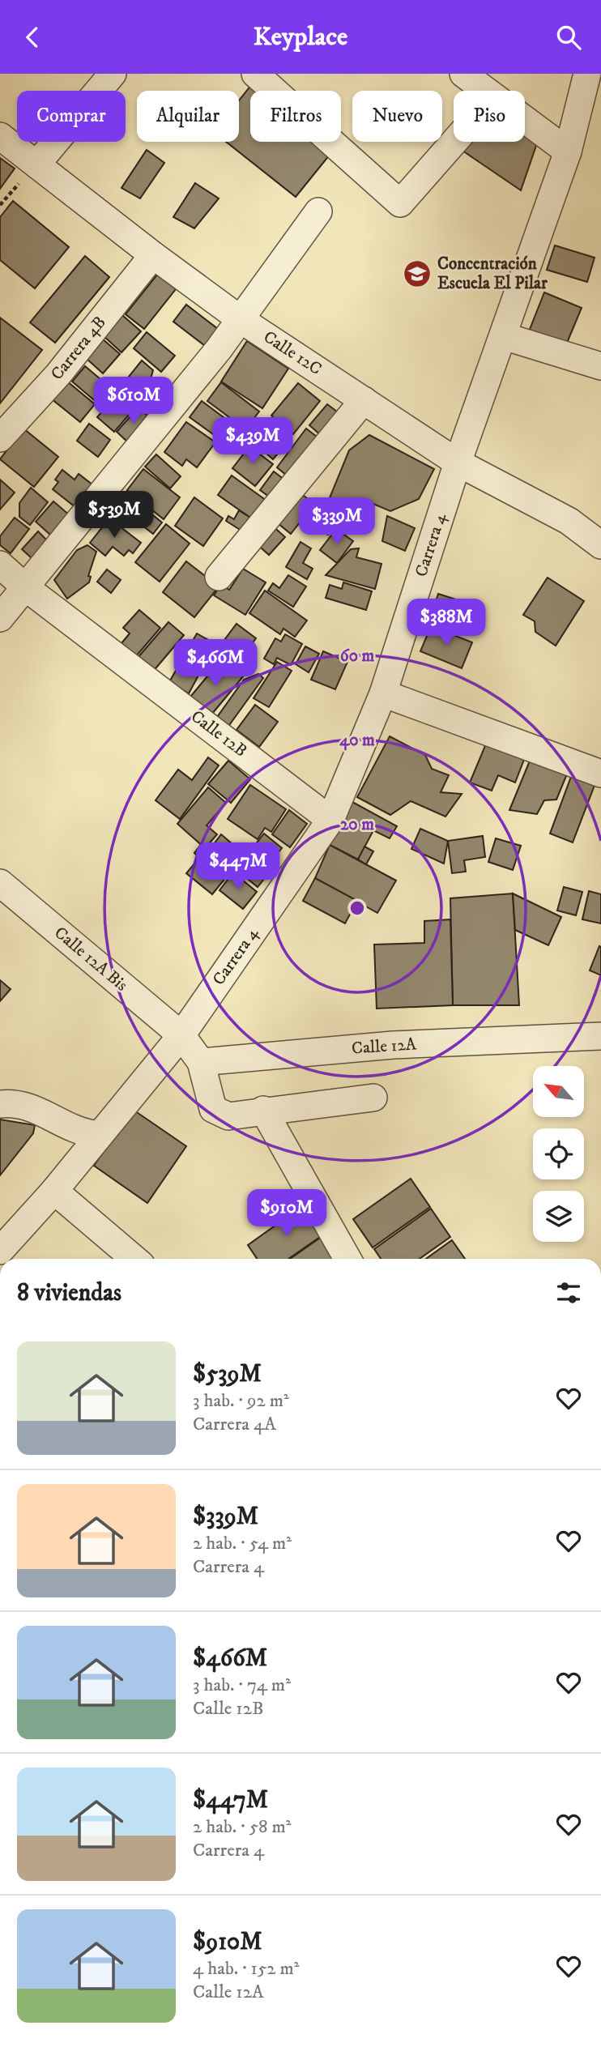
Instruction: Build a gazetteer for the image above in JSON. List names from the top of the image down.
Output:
{
  "streets": {
    "street": [
      "Carrera 4B",
      "Calle 12C",
      "Carrera 4",
      "Calle 12B",
      "Calle 12A Bis",
      "Calle 12A"
    ]
  },
  "crossings": [
    ["Carrera 4B", "Calle 12C"],
    ["Calle 12C", "Carrera 4"],
    ["Carrera 4", "Calle 12B"],
    ["Carrera 4", "Calle 12A Bis"]
  ],
  "places": {
    "school or university": ["Concentración Escuela El Pilar"]
  },
  "north": "top left",
  "page": {
    "header": "Keyplace",
    "chip": [
      "Comprar",
      "Alquilar",
      "Filtros",
      "Nuevo",
      "Piso"
    ],
    "price": [
      "$610M",
      "$439M",
      "$539M",
      "$339M",
      "$388M",
      "$466M",
      "$447M",
      "$910M"
    ],
    "heading": "8 viviendas",
    "list": [
      {
        "name": "$539M",
        "note": "3 hab. · 92 m² · Carrera 4A"
      },
      {
        "name": "$339M",
        "note": "2 hab. · 54 m² · Carrera 4"
      },
      {
        "name": "$466M",
        "note": "3 hab. · 74 m² · Calle 12B"
      },
      {
        "name": "$447M",
        "note": "2 hab. · 58 m² · Carrera 4"
      },
      {
        "name": "$910M",
        "note": "4 hab. · 152 m² · Calle 12A"
      }
    ]
  },
  "rings": ["60 m", "40 m", "20 m"]
}
